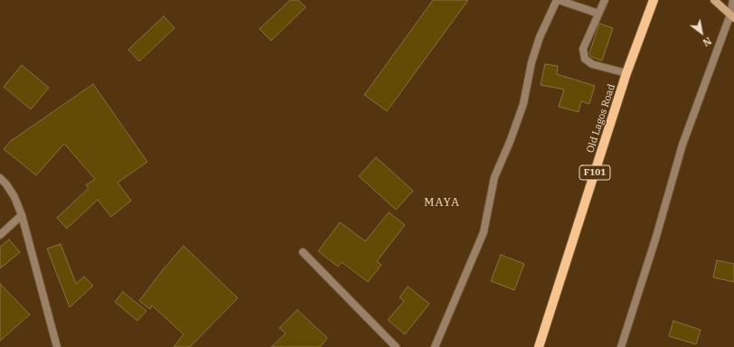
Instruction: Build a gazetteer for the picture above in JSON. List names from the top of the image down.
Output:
{
  "streets": {
    "main road": ["Old Lagos Road", "F101"]
  },
  "districts": ["MAYA"],
  "north": "bottom right"
}
